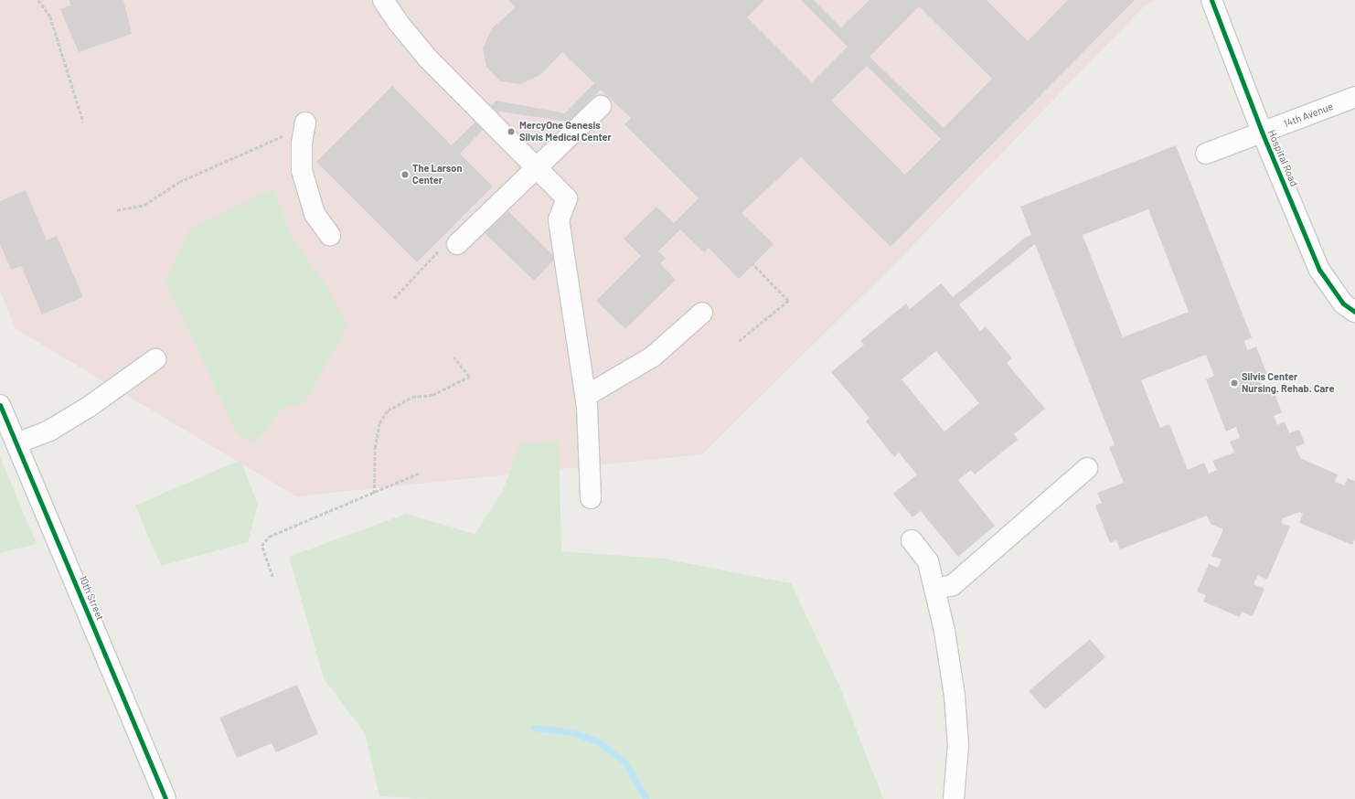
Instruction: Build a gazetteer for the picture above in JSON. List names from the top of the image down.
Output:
{
  "streets": {
    "street": ["14th Avenue", "Hospital Road", "10th Street"]
  },
  "crossings": [
    ["14th Avenue", "Hospital Road"]
  ],
  "places": ["MercyOne Genesis Silvis Medical Center", "The Larson Center", "Silvis Center Nursing. Rehab. Care"]
}
